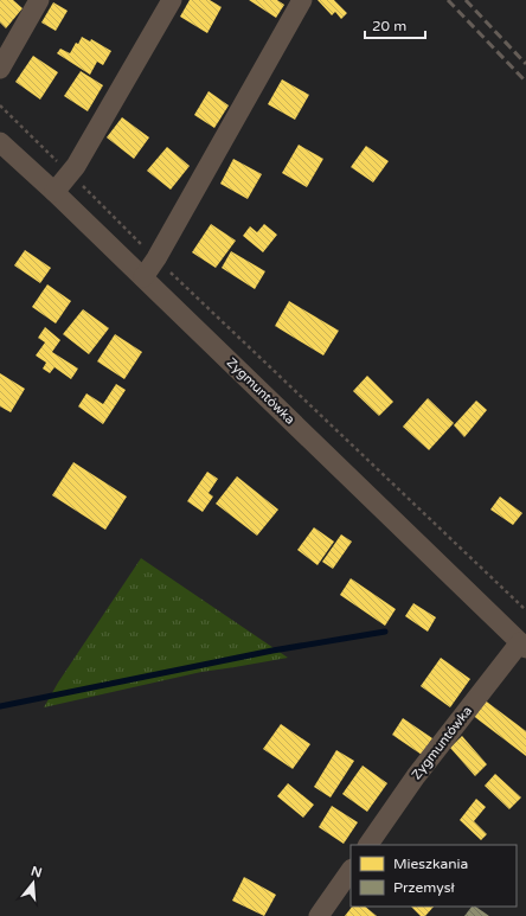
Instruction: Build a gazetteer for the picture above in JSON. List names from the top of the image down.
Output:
{
  "streets": {
    "street": ["Zygmuntówka"]
  },
  "legend": ["Mieszkania", "Przemysł"],
  "scale_bar": "20 m",
  "north": "top"
}
